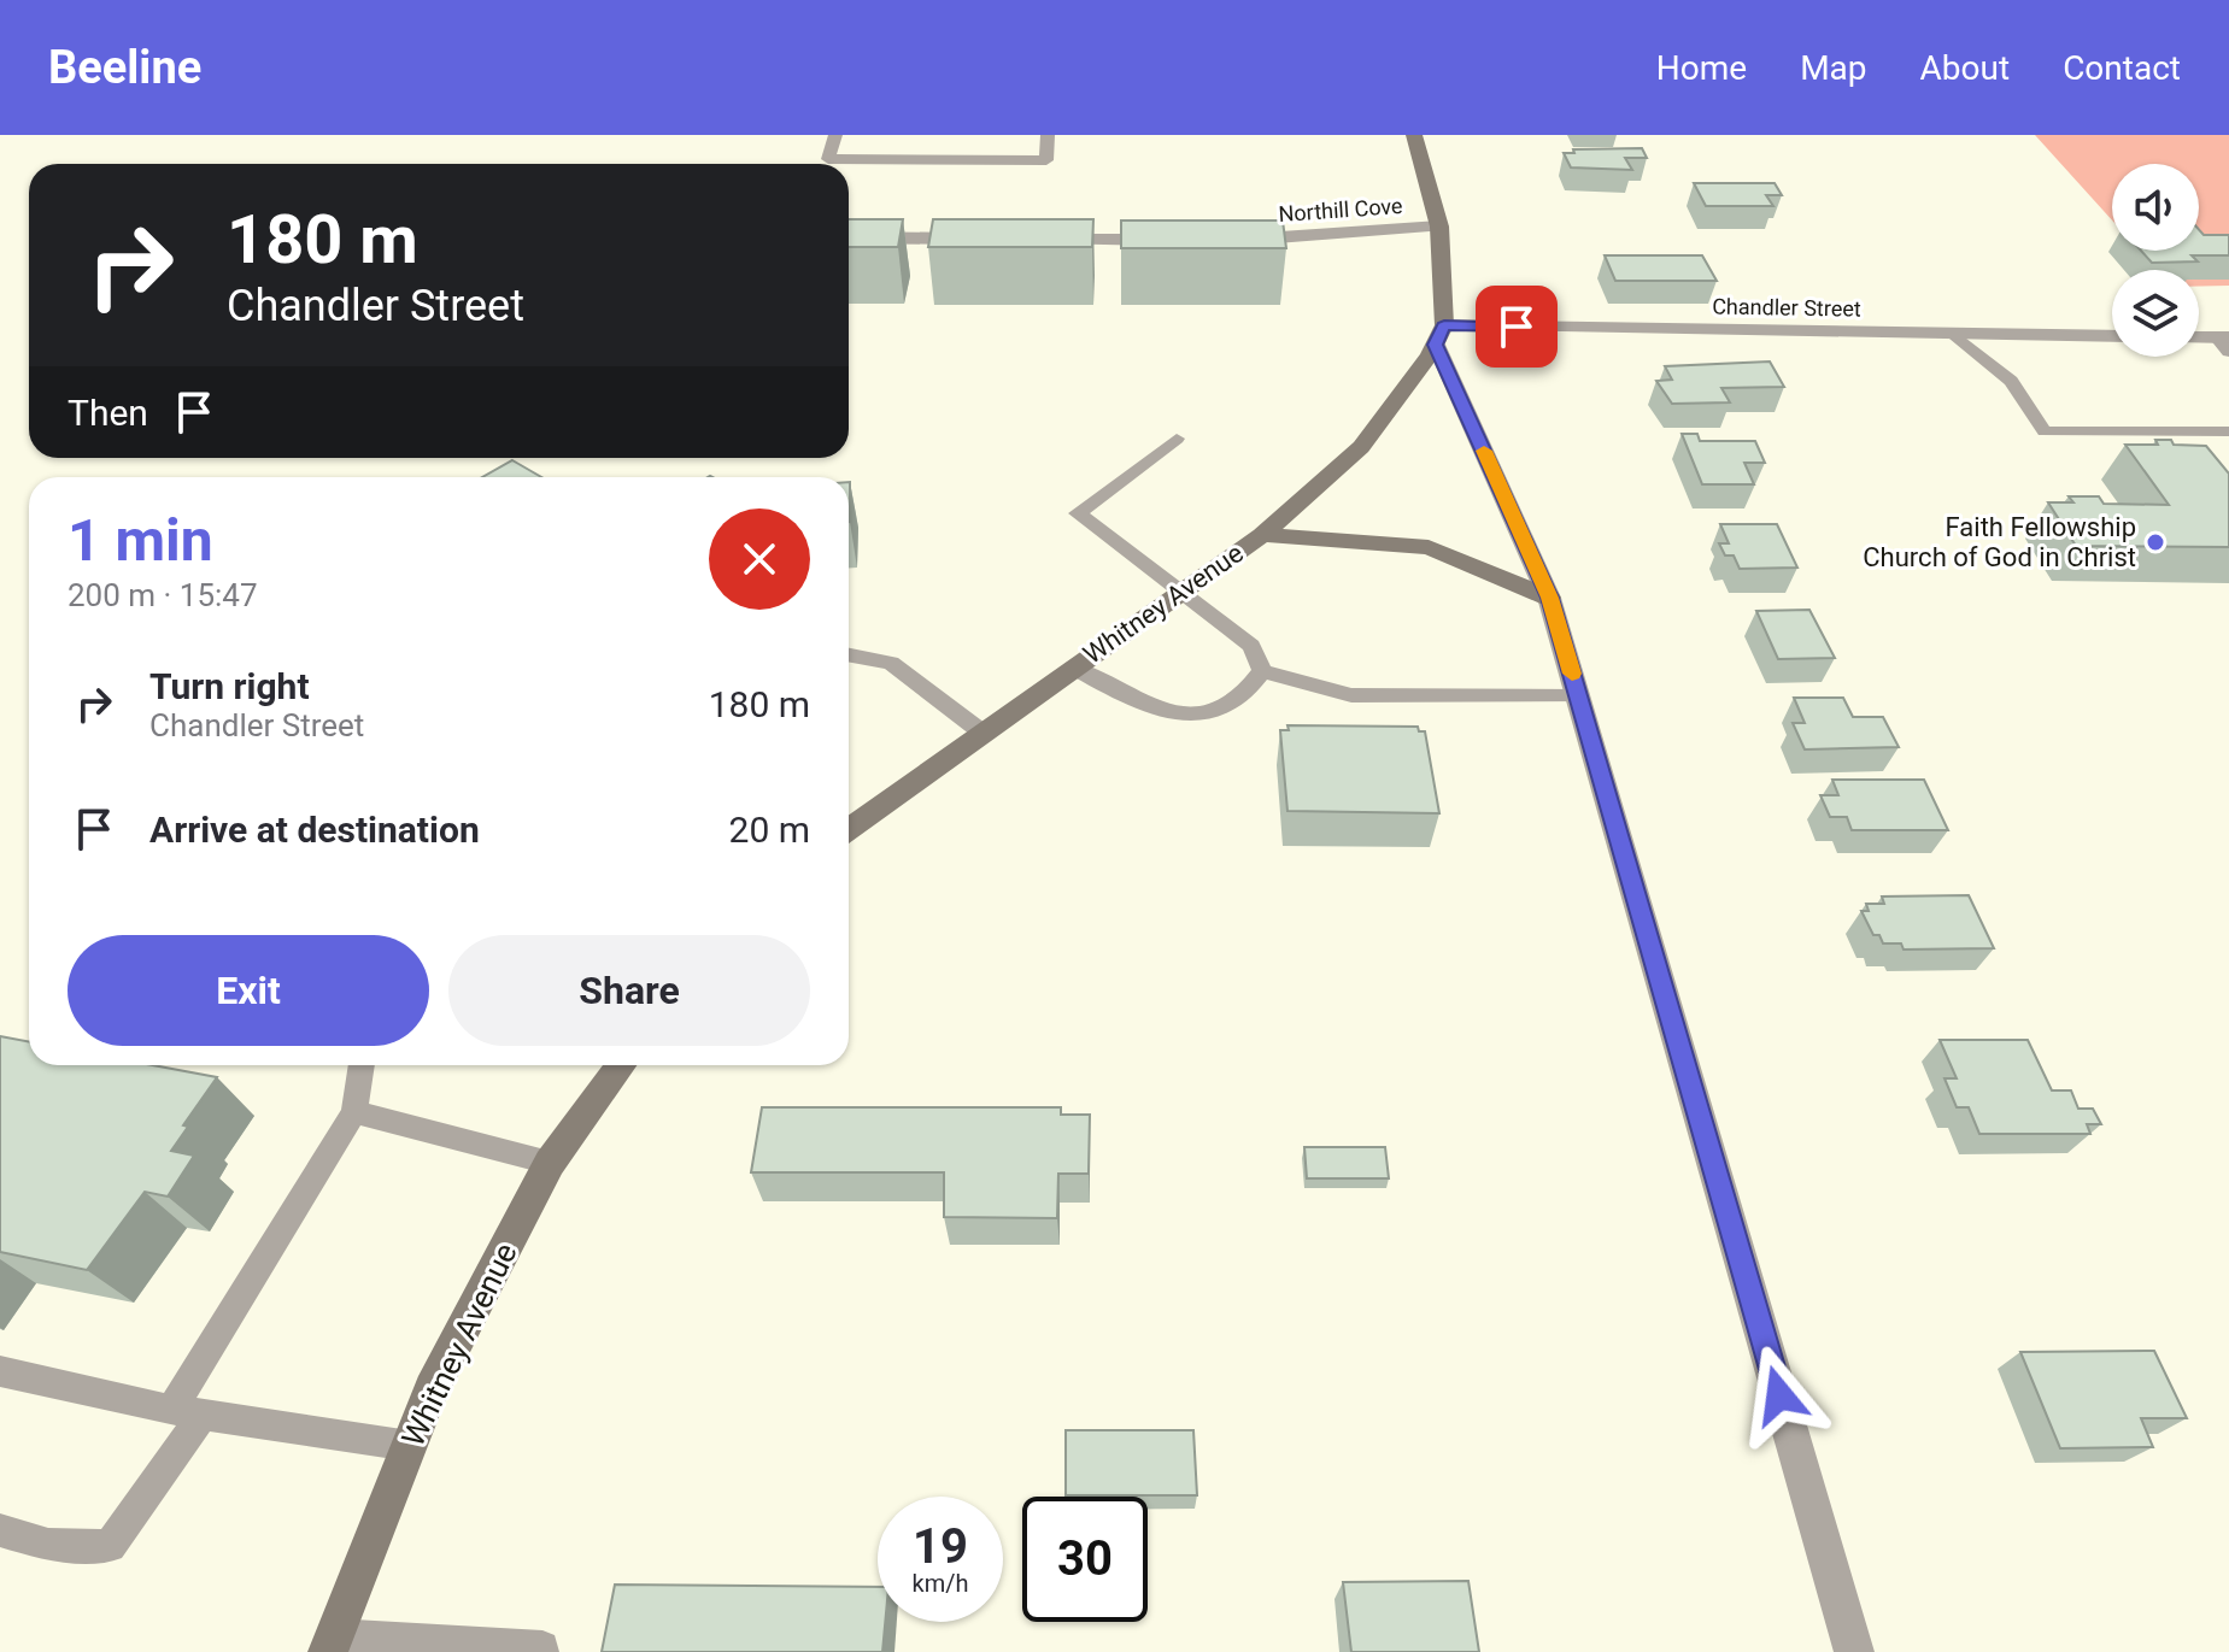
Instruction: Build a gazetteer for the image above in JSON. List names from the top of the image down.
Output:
{
  "streets": {
    "main road": ["Whitney Avenue"],
    "street": ["Northill Cove", "Chandler Street"]
  },
  "crossings": [
    ["Chandler Street", "Whitney Avenue"]
  ],
  "places": ["Faith Fellowship Church of God in Christ"],
  "page": {
    "header": "Beeline",
    "nav": [
      "Home",
      "Map",
      "About",
      "Contact"
    ],
    "turn": ["180 m", "Chandler Street"],
    "then": "Then",
    "heading": ["1 min", "200 m · 15:47"],
    "list": [
      {
        "name": "Turn right",
        "note": "Chandler Street",
        "value": "180 m"
      },
      {
        "name": "Arrive at destination",
        "value": "20 m"
      }
    ],
    "buttons": ["Exit", "Share"],
    "speed": "19 km/h",
    "limit": "30"
  }
}
